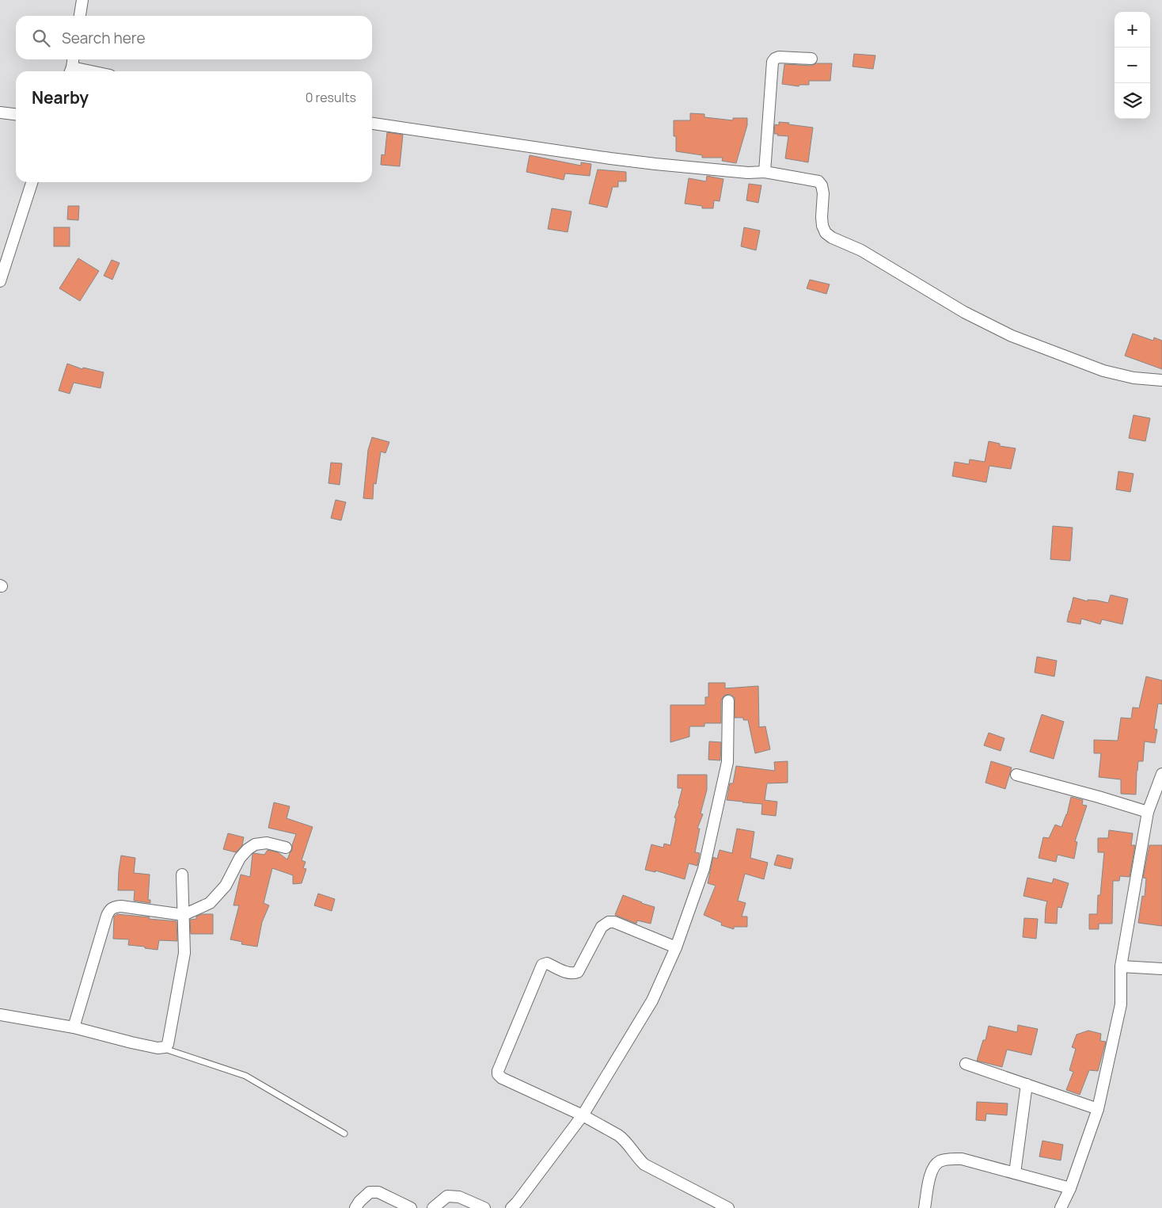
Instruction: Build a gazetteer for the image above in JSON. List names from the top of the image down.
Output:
{
  "page": {
    "map_buttons": ["+", "−"],
    "search": "Search here",
    "heading": ["Nearby", "0 results"]
  }
}
